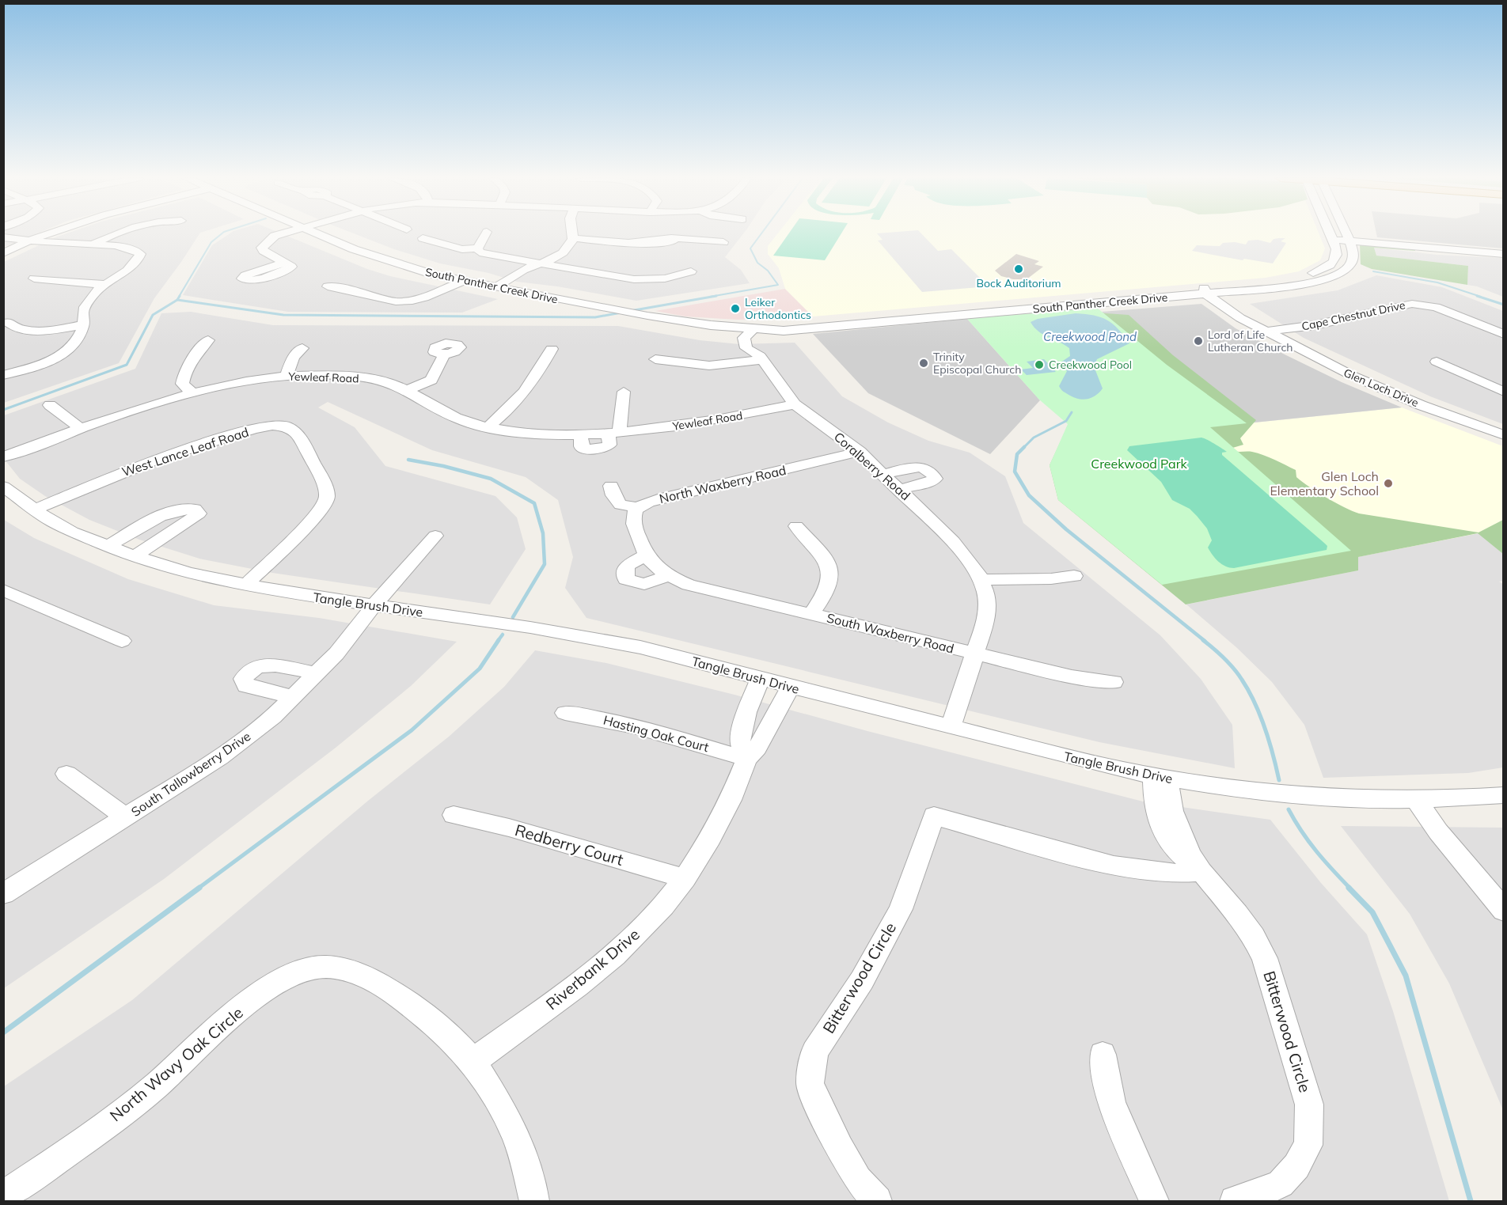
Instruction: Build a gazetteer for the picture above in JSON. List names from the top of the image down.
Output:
{
  "streets": {
    "street": [
      "South Panther Creek Drive",
      "Cape Chestnut Drive",
      "Yewleaf Road",
      "Glen Loch Drive",
      "West Lance Leaf Road",
      "Coralberry Road",
      "North Waxberry Road",
      "Tangle Brush Drive",
      "South Waxberry Road",
      "Hasting Oak Court",
      "South Tallowberry Drive",
      "Redberry Court",
      "Riverbank Drive",
      "Bitterwood Circle",
      "North Wavy Oak Circle"
    ]
  },
  "crossings": [
    ["South Panther Creek Drive", "Glen Loch Drive"],
    ["South Panther Creek Drive", "Coralberry Road"],
    ["Cape Chestnut Drive", "Glen Loch Drive"],
    ["Yewleaf Road", "Coralberry Road"],
    ["West Lance Leaf Road", "Tangle Brush Drive"],
    ["Coralberry Road", "North Waxberry Road"],
    ["Coralberry Road", "Tangle Brush Drive"],
    ["Coralberry Road", "South Waxberry Road"],
    ["Tangle Brush Drive", "South Tallowberry Drive"],
    ["Tangle Brush Drive", "Riverbank Drive"],
    ["Tangle Brush Drive", "Bitterwood Circle"],
    ["Hasting Oak Court", "Riverbank Drive"],
    ["Redberry Court", "Riverbank Drive"],
    ["Riverbank Drive", "North Wavy Oak Circle"]
  ],
  "water": ["Creekwood Pond"],
  "parks": ["Creekwood Park"],
  "places": [
    "Bock Auditorium",
    "Leiker Orthodontics",
    "Lord of Life Lutheran Church",
    "Trinity Episcopal Church",
    "Creekwood Pool",
    "Glen Loch Elementary School"
  ]
}
